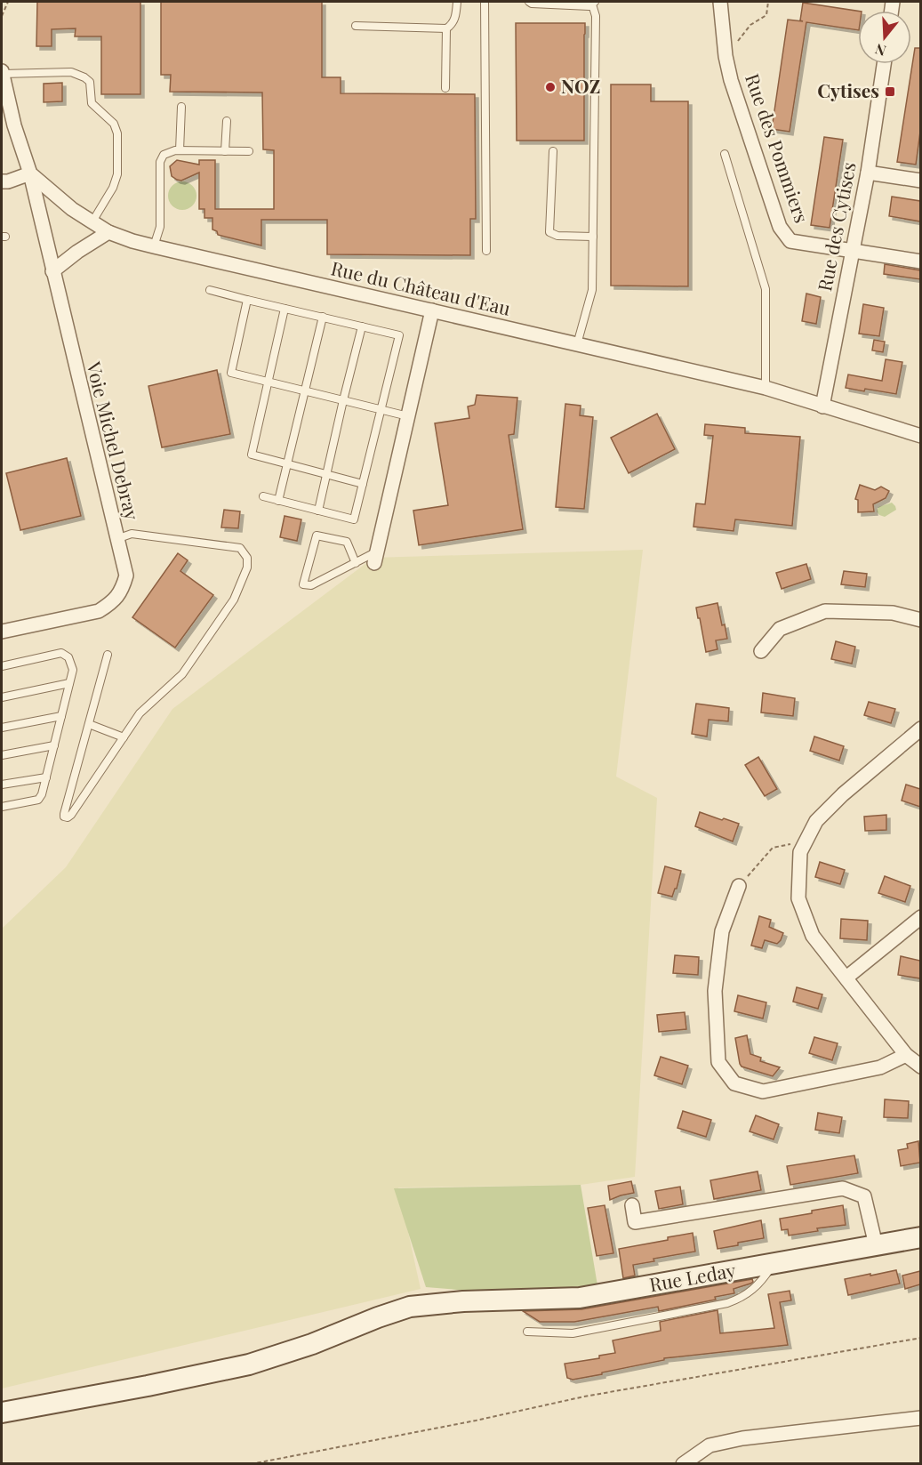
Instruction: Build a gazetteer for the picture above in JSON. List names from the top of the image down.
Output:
{
  "streets": {
    "main road": ["Rue Leday"],
    "street": [
      "Rue des Pommiers",
      "Rue des Cytises",
      "Rue du Château d'Eau",
      "Voie Michel Debray"
    ]
  },
  "crossings": [
    ["Rue des Pommiers", "Rue des Cytises"],
    ["Rue des Cytises", "Rue du Château d'Eau"],
    ["Rue du Château d'Eau", "Voie Michel Debray"]
  ],
  "places": {
    "other": ["NOZ"],
    "transit": ["Cytises"]
  },
  "north": "bottom"
}
